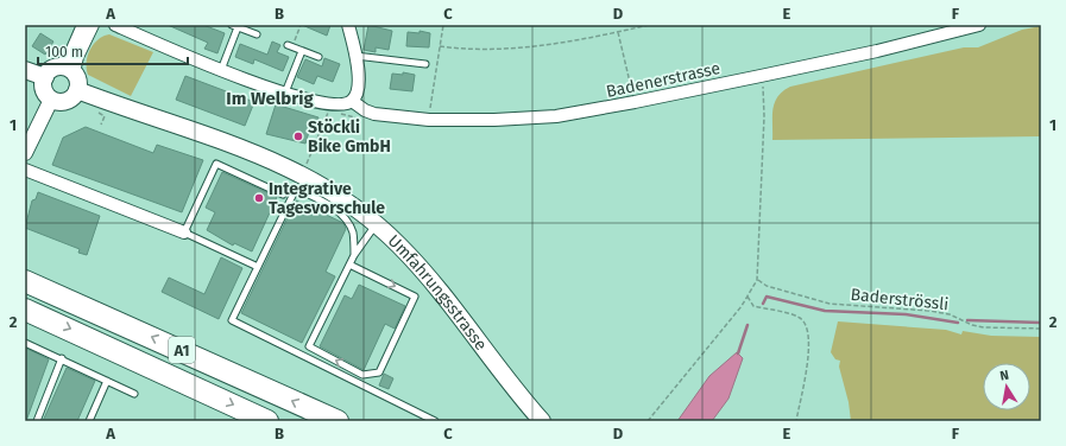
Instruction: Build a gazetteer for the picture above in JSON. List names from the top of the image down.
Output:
{
  "streets": {
    "highway": ["A1"],
    "main road": ["Umfahrungsstrasse"],
    "street": ["Badenerstrasse"],
    "path": ["Baderströssli"]
  },
  "districts": ["Im Welbrig"],
  "places": ["Stöckli Bike GmbH", "Integrative Tagesvorschule"],
  "scale_bar": "100 m",
  "north": "top",
  "grid": {
    "columns": [
      "A",
      "B",
      "C",
      "D",
      "E",
      "F"
    ],
    "rows": ["1", "2"]
  }
}
